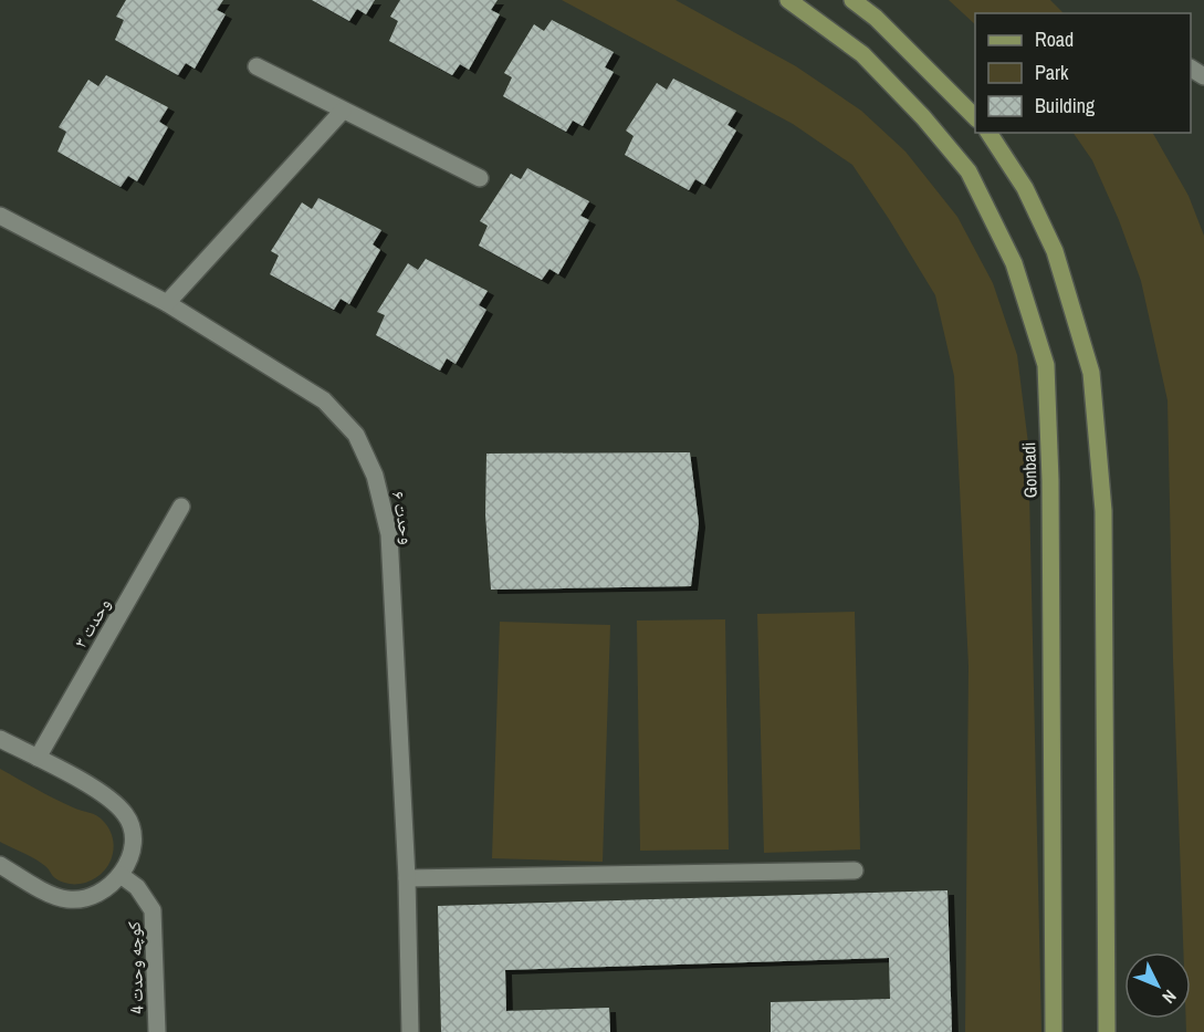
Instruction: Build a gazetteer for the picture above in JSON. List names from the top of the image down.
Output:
{
  "streets": {
    "main road": ["Gonbadi"],
    "street": ["وحدت ۶", "وحدت ۳", "کوچه وحدت 4"]
  },
  "legend": ["Road", "Park", "Building"],
  "north": "bottom right"
}
